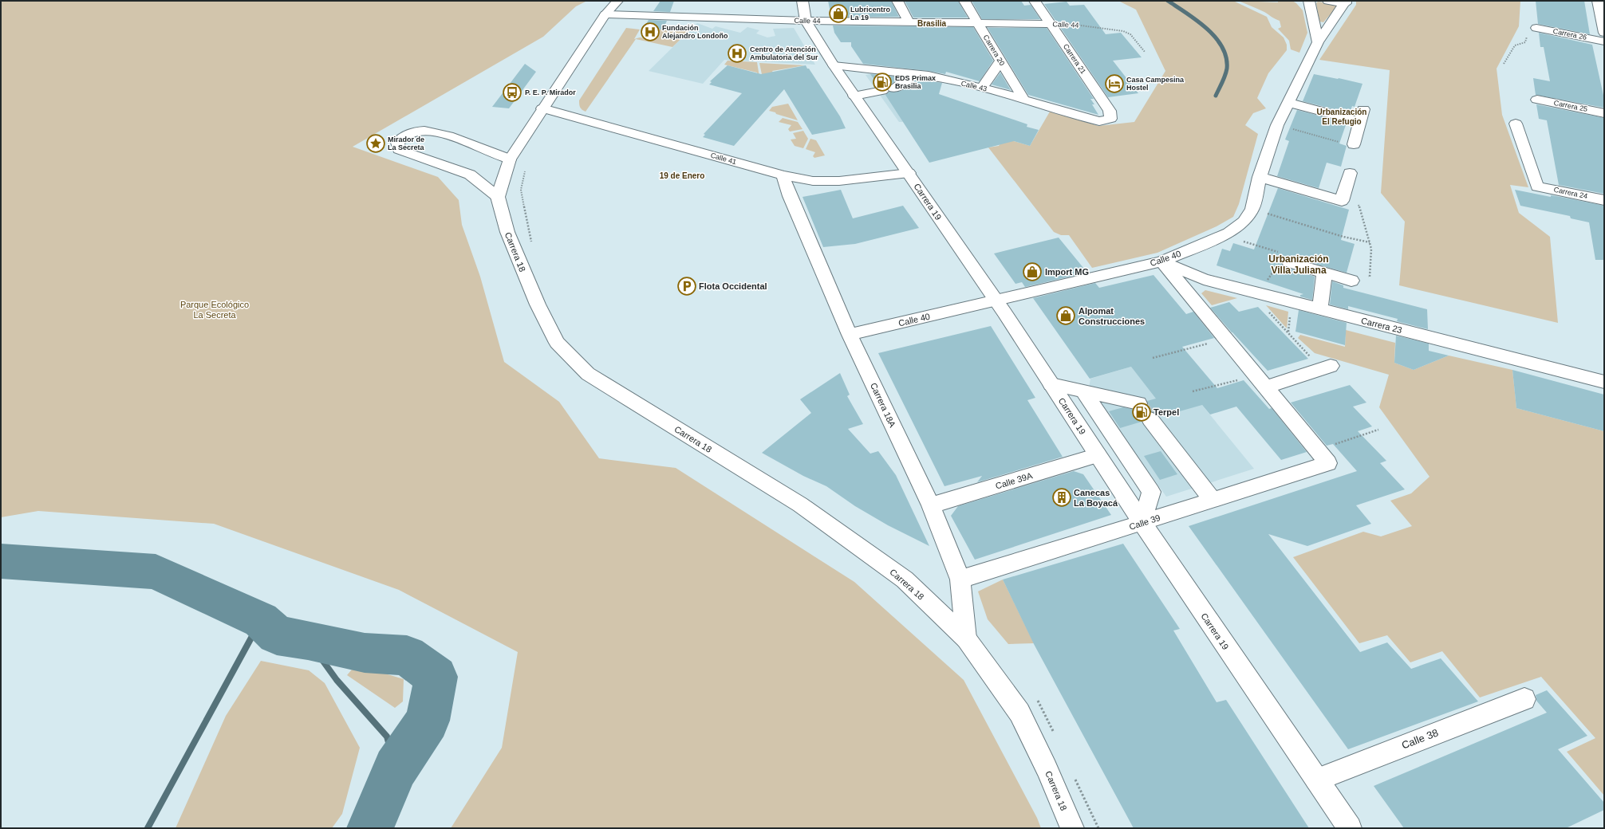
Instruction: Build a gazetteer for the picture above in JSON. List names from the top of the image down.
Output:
{
  "streets": {
    "street": [
      "Calle 44",
      "Carrera 26",
      "Carrera 20",
      "Carrera 21",
      "Calle 43",
      "Carrera 25",
      "Calle 41",
      "Carrera 24",
      "Carrera 19",
      "Carrera 18",
      "Calle 40",
      "Carrera 23",
      "Carrera 18A",
      "Calle 39A",
      "Calle 39",
      "Calle 38"
    ]
  },
  "crossings": [
    ["Calle 44", "Carrera 20"],
    ["Calle 44", "Carrera 21"],
    ["Calle 44", "Carrera 19"],
    ["Carrera 20", "Calle 43"],
    ["Carrera 21", "Calle 43"],
    ["Calle 43", "Carrera 19"],
    ["Calle 41", "Carrera 19"],
    ["Calle 41", "Carrera 18A"],
    ["Carrera 19", "Calle 40"],
    ["Carrera 19", "Calle 39A"],
    ["Carrera 19", "Calle 39"],
    ["Carrera 19", "Calle 38"],
    ["Carrera 18", "Carrera 18A"],
    ["Calle 40", "Carrera 23"],
    ["Calle 40", "Carrera 18A"],
    ["Carrera 18A", "Calle 39A"],
    ["Carrera 18A", "Calle 39"]
  ],
  "districts": [
    "Brasilia",
    "Urbanización El Refugio",
    "19 de Enero",
    "Urbanización Villa Juliana"
  ],
  "parks": ["Parque Ecológico La Secreta"],
  "places": {
    "shop": ["Lubricentro La 19", "Import MG", "Alpomat Construcciones"],
    "hospital": ["Fundación Alejandro Londoño", "Centro de Atención Ambulatoria del Sur"],
    "fuel station": ["EDS Primax Brasilia", "Terpel"],
    "hotel": ["Casa Campesina Hostel"],
    "bus stop": ["P. E. P. Mirador"],
    "place": ["Mirador de La Secreta"],
    "parking": ["Flota Occidental"],
    "building": ["Canecas La Boyacá"]
  }
}
